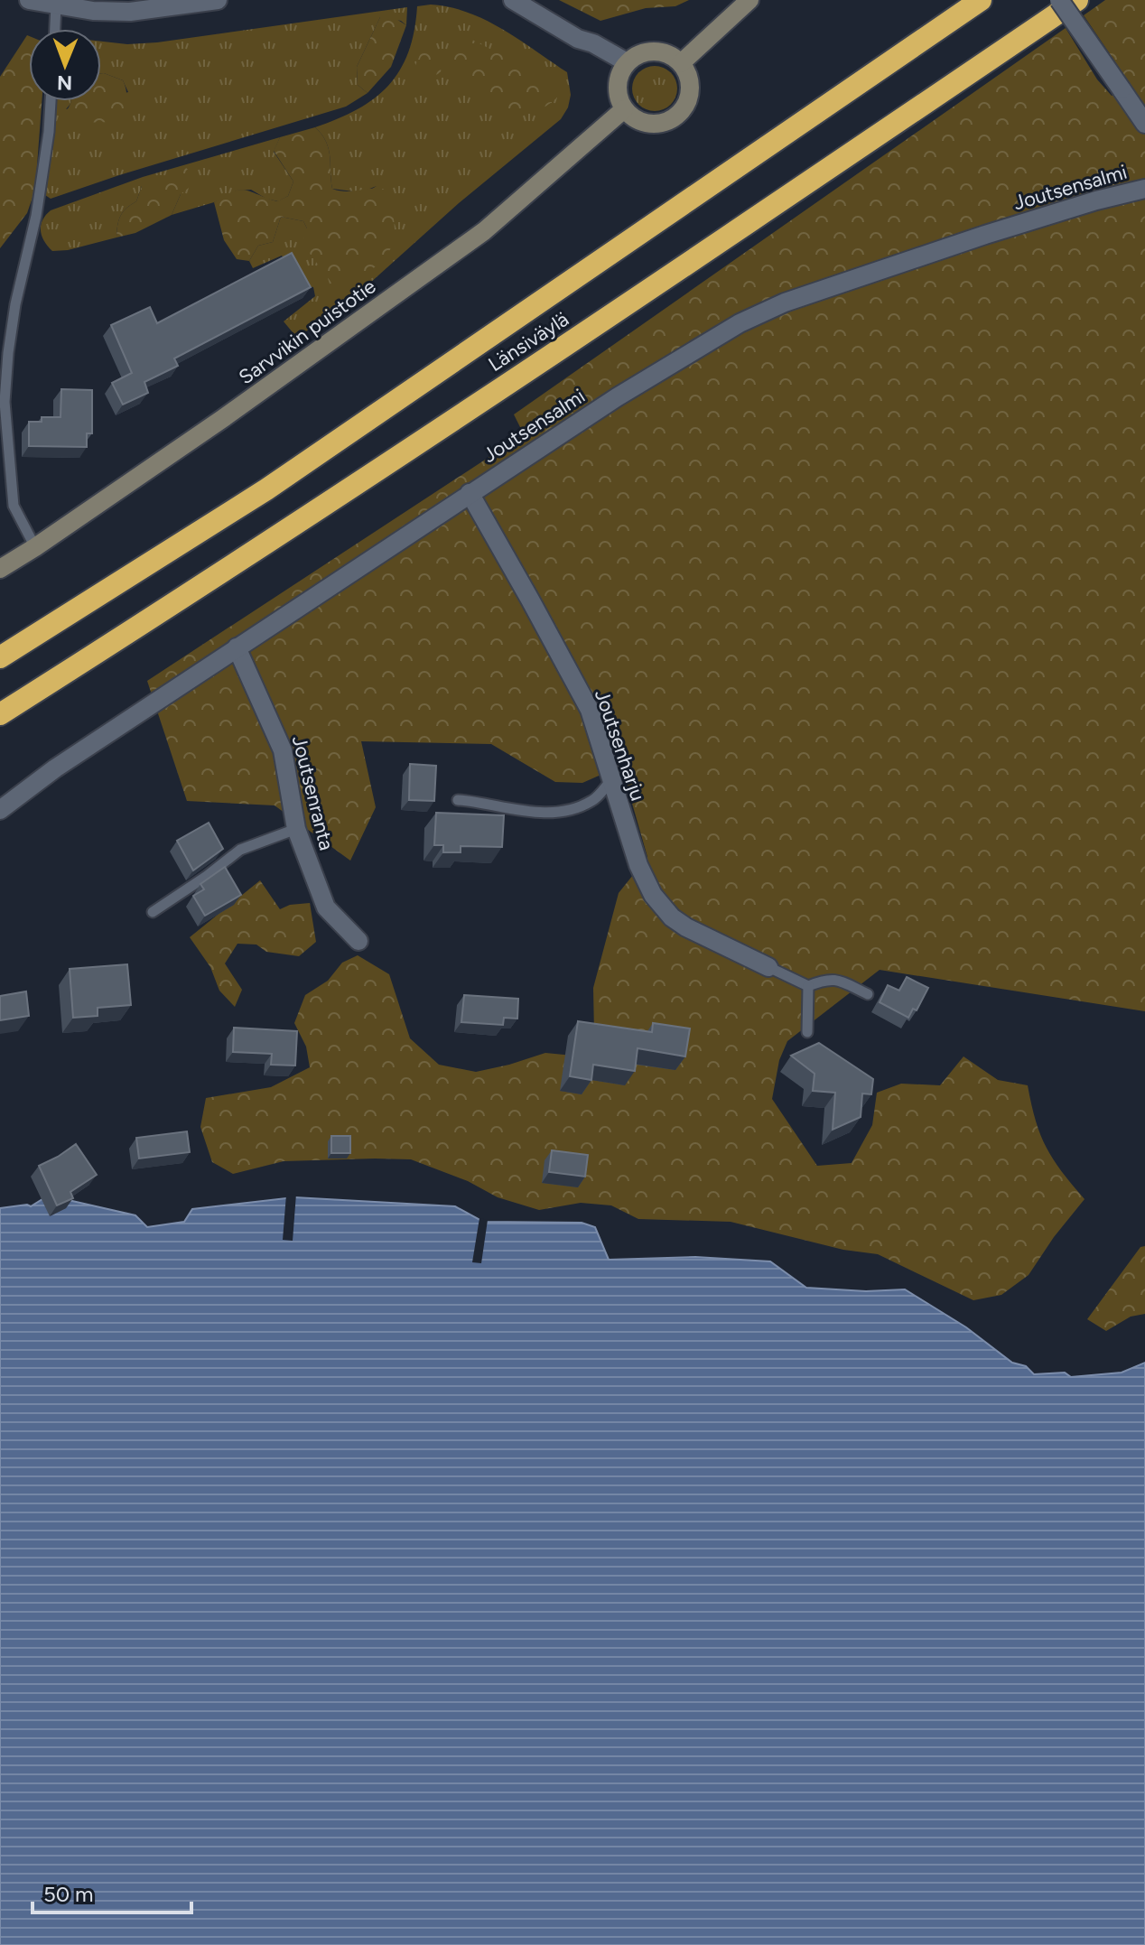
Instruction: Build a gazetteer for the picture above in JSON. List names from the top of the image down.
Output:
{
  "streets": {
    "highway": ["Länsiväylä"],
    "main road": ["Sarvvikin puistotie"],
    "street": ["Joutsensalmi", "Joutsenharju", "Joutsenranta"]
  },
  "crossings": [
    ["Joutsensalmi", "Joutsenharju"],
    ["Joutsensalmi", "Joutsenranta"]
  ],
  "scale_bar": "50 m",
  "north": "bottom"
}
